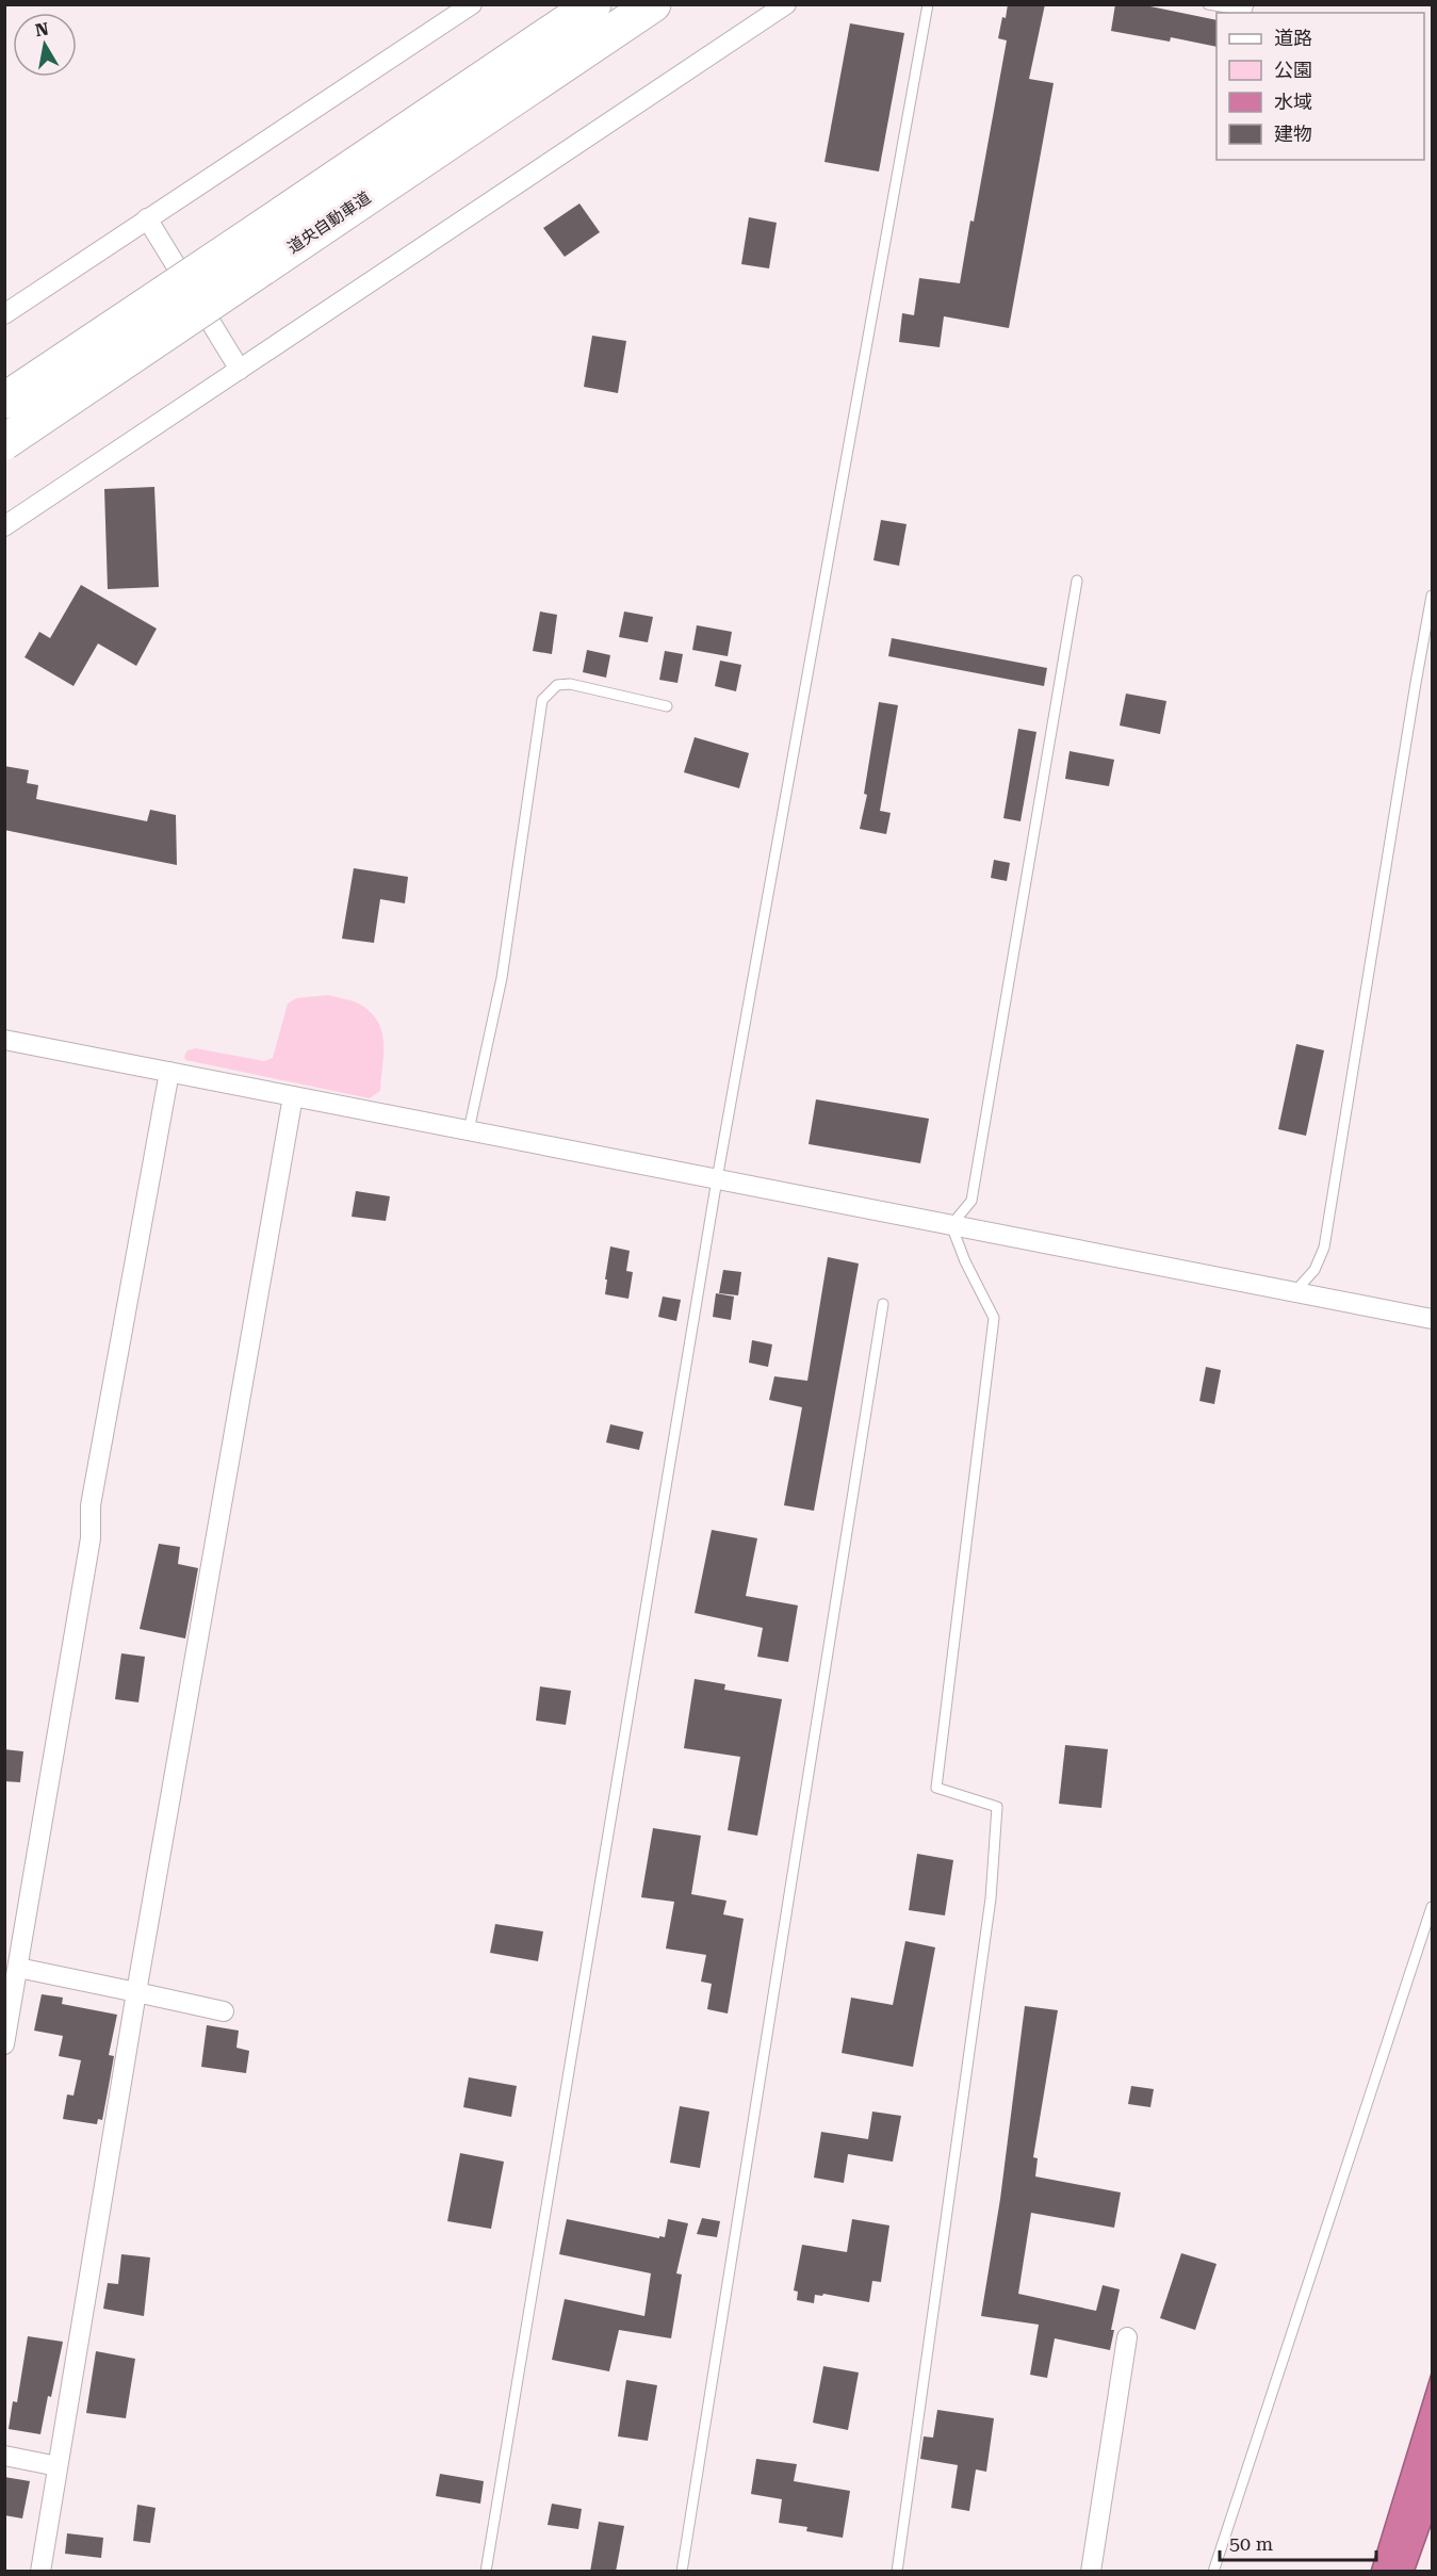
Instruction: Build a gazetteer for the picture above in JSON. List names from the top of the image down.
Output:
{
  "streets": {
    "highway": ["道央自動車道"]
  },
  "legend": [
    "道路",
    "公園",
    "水域",
    "建物"
  ],
  "scale_bar": "50 m",
  "north": "top"
}
